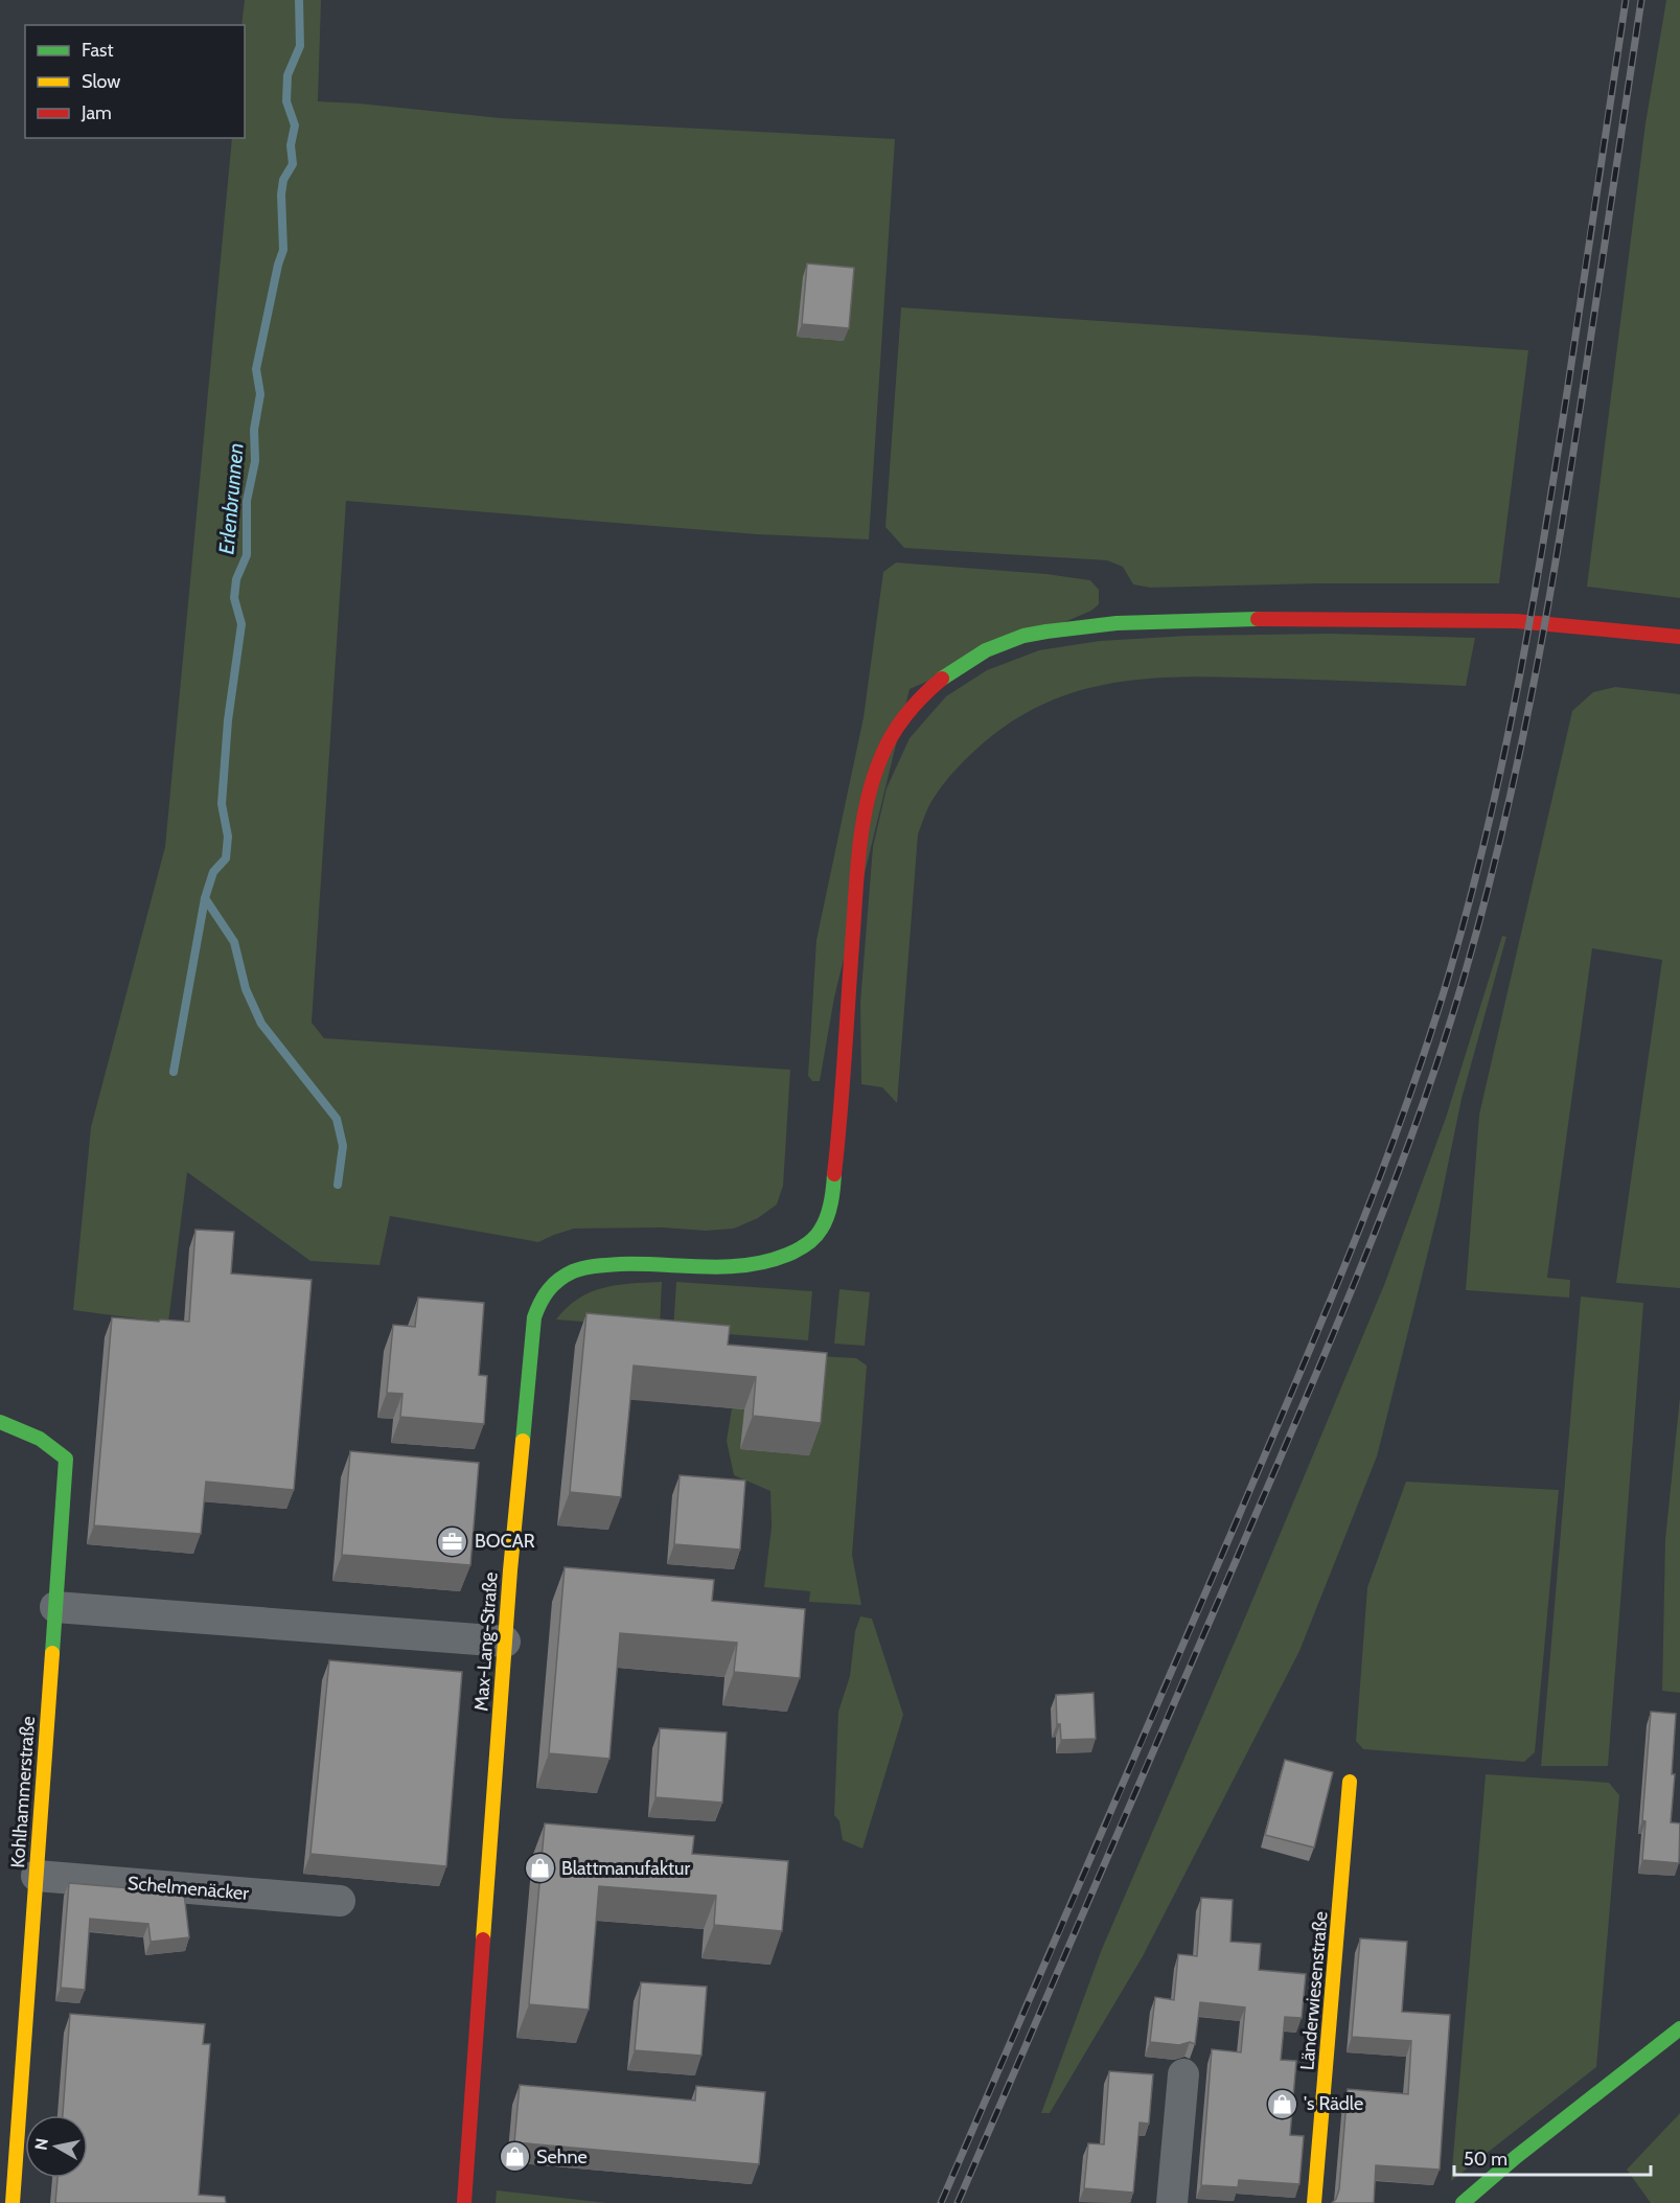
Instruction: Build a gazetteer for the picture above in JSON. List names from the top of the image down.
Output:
{
  "streets": {
    "main road": ["Max-Lang-Straße", "Kohlhammerstraße", "Länderwiesenstraße"],
    "street": ["Schelmenäcker"]
  },
  "crossings": [
    ["Kohlhammerstraße", "Schelmenäcker"]
  ],
  "water": ["Erlenbrunnen"],
  "places": {
    "office": ["BOCAR"],
    "shop": ["Blattmanufaktur", "'s Rädle", "Sehne"]
  },
  "legend": ["Fast", "Slow", "Jam"],
  "scale_bar": "50 m",
  "north": "left"
}
